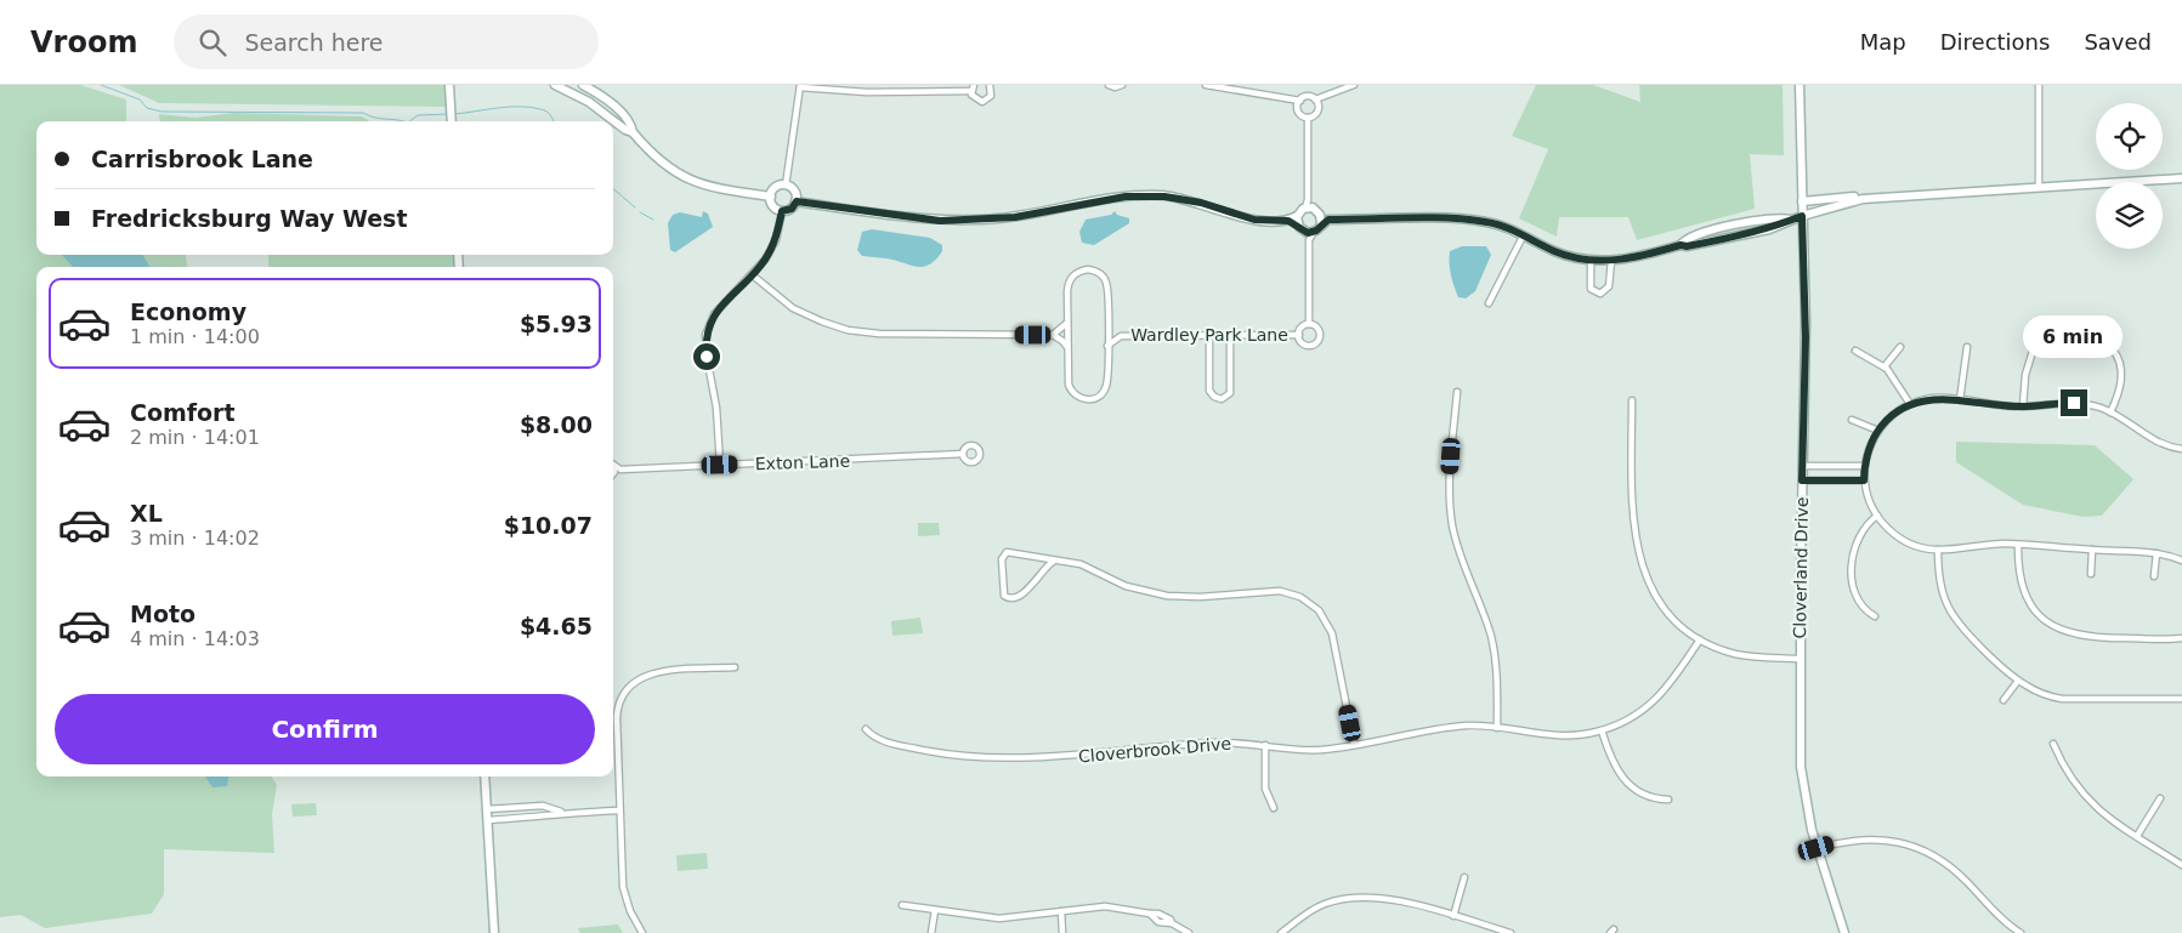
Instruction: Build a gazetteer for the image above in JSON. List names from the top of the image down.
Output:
{
  "streets": {
    "street": [
      "Wardley Park Lane",
      "Exton Lane",
      "Cloverland Drive",
      "Cloverbrook Drive"
    ]
  },
  "page": {
    "header": "Vroom",
    "search": "Search here",
    "nav": ["Map", "Directions", "Saved"],
    "banner": ["Carrisbrook Lane", "Fredricksburg Way West"],
    "list": [
      {
        "name": "Economy",
        "note": "1 min · 14:00",
        "value": "$5.93"
      },
      {
        "name": "Comfort",
        "note": "2 min · 14:01",
        "value": "$8.00"
      },
      {
        "name": "XL",
        "note": "3 min · 14:02",
        "value": "$10.07"
      },
      {
        "name": "Moto",
        "note": "4 min · 14:03",
        "value": "$4.65"
      }
    ],
    "bubble": "6 min",
    "buttons": "Confirm"
  }
}
